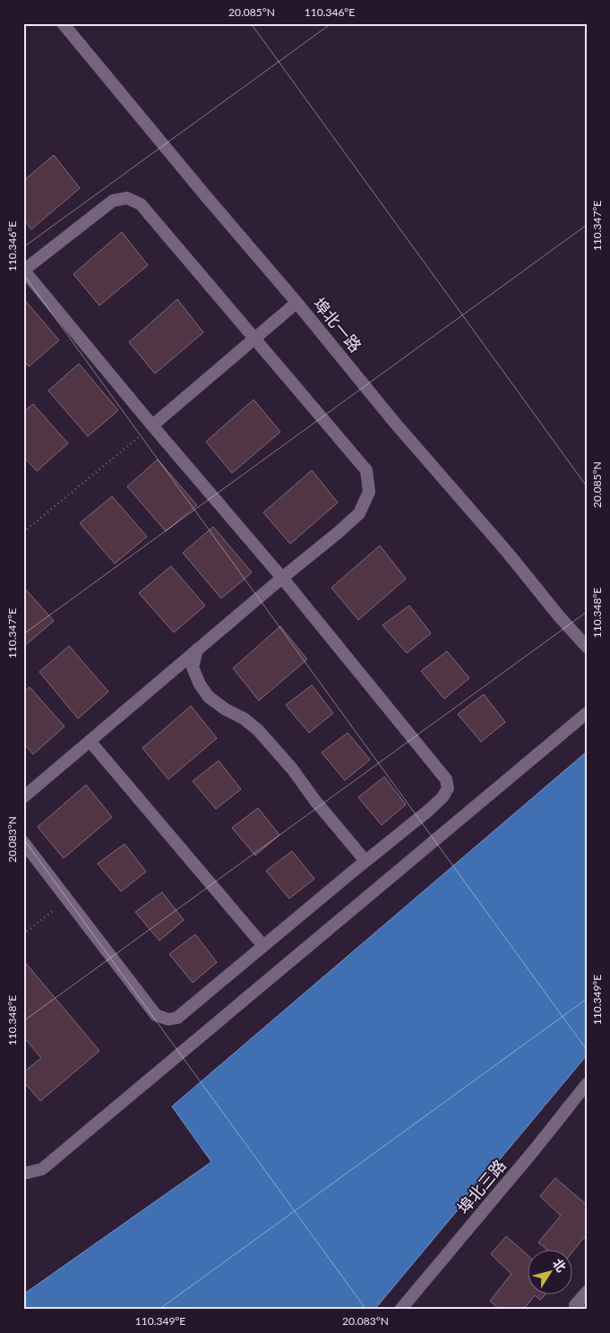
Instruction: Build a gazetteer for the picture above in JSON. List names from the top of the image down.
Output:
{
  "streets": {
    "street": ["埠北一路", "埠北三路"]
  },
  "north": "top right",
  "coordinates": [
    "20.085°N",
    "110.346°E",
    "110.347°E",
    "110.348°E",
    "20.083°N",
    "110.349°E"
  ]
}
